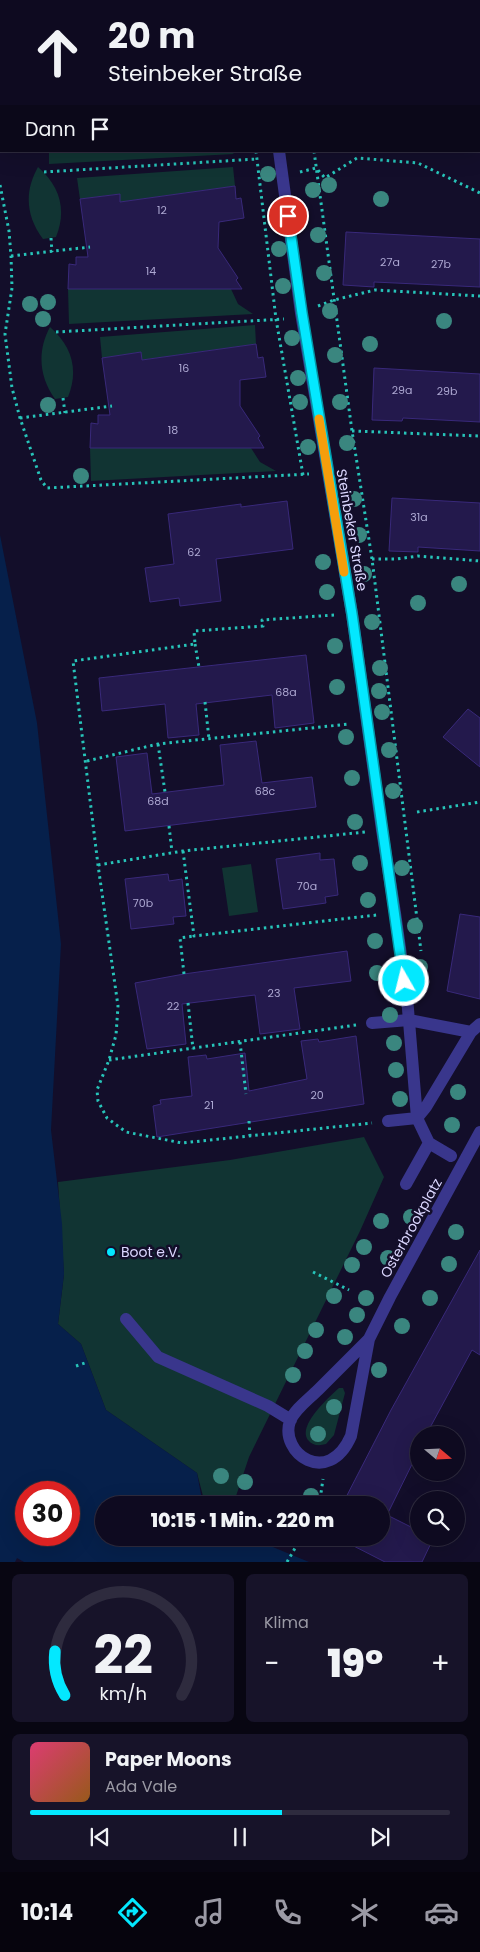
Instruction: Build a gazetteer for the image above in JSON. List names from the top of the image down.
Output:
{
  "streets": {
    "street": ["Steinbeker Straße", "Osterbrookplatz"]
  },
  "places": ["Boot e.V."],
  "house_numbers": [
    "12",
    "27a",
    "27b",
    "14",
    "16",
    "29a",
    "29b",
    "18",
    "31a",
    "62",
    "68a",
    "68c",
    "68d",
    "70a",
    "70b",
    "23",
    "22",
    "20",
    "21"
  ],
  "north": "right",
  "page": {
    "turn": ["20 m", "Steinbeker Straße"],
    "then": "Dann",
    "limit": "30",
    "trip": "10:15 · 1 Min. · 220 m",
    "tile": "Klima",
    "heat": ["−", "19°", "+"],
    "song": ["Paper Moons", "Ada Vale"],
    "tabs": "10:14",
    "gauge": ["22", "km/h"]
  }
}
